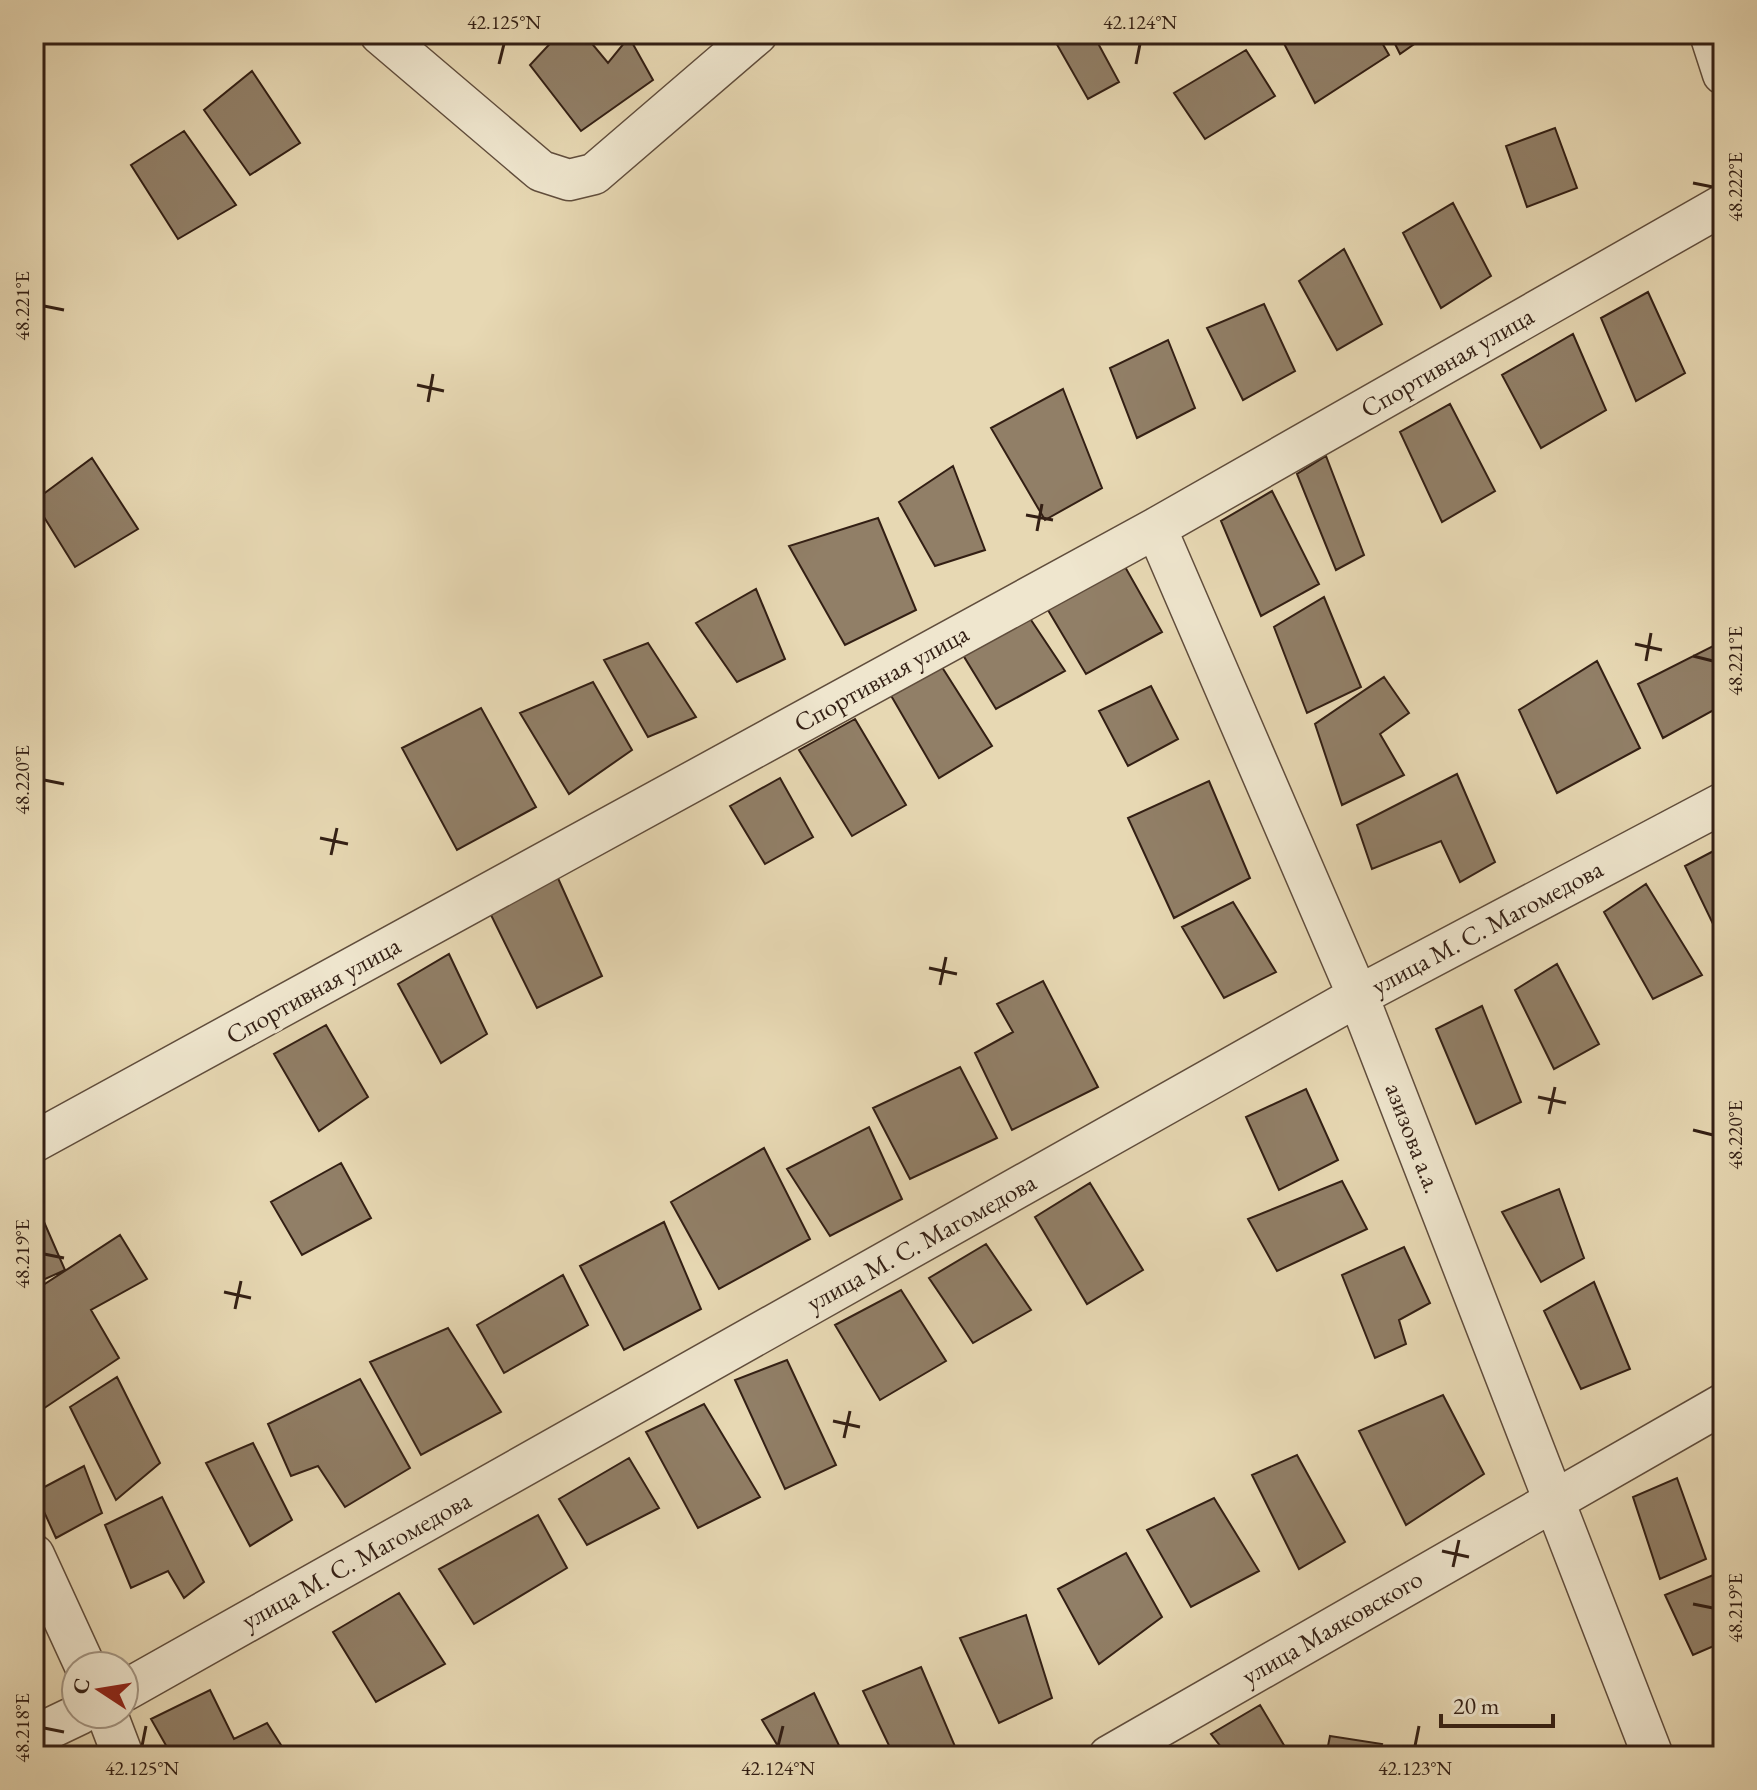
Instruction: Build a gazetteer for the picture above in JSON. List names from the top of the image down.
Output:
{
  "streets": {
    "street": [
      "Спортивная улица",
      "улица М. С. Магомедова",
      "азизова а.а.",
      "улица Маяковского"
    ]
  },
  "crossings": [
    ["Спортивная улица", "азизова а.а."],
    ["улица М. С. Магомедова", "азизова а.а."],
    ["азизова а.а.", "улица Маяковского"]
  ],
  "scale_bar": "20 m",
  "north": "left",
  "coordinates": [
    "42.125°N",
    "42.124°N",
    "48.222°E",
    "48.221°E",
    "48.220°E",
    "48.219°E",
    "48.218°E",
    "42.123°N"
  ]
}
